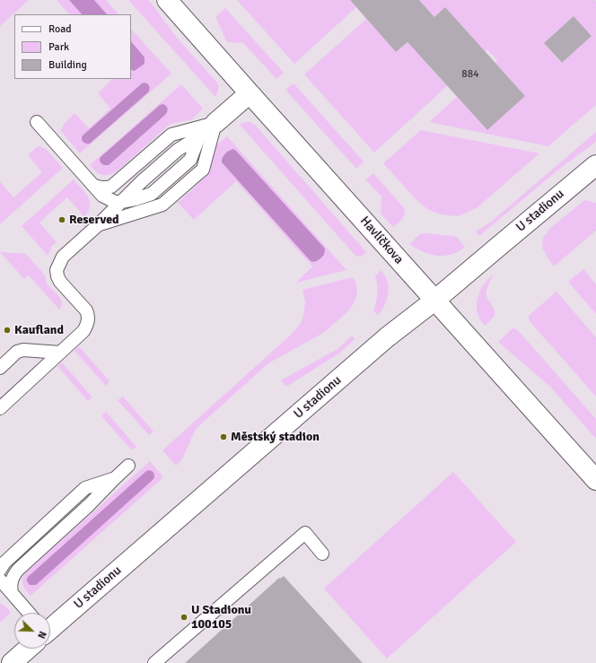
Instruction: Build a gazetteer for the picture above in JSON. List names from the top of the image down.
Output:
{
  "streets": {
    "street": ["U stadionu", "Havlíčkova"]
  },
  "crossings": [
    ["U stadionu", "Havlíčkova"]
  ],
  "places": [
    "Reserved",
    "Kaufland",
    "Městský stadion",
    "U Stadionu 100105"
  ],
  "house_numbers": ["884"],
  "legend": ["Road", "Park", "Building"],
  "north": "bottom right"
}
